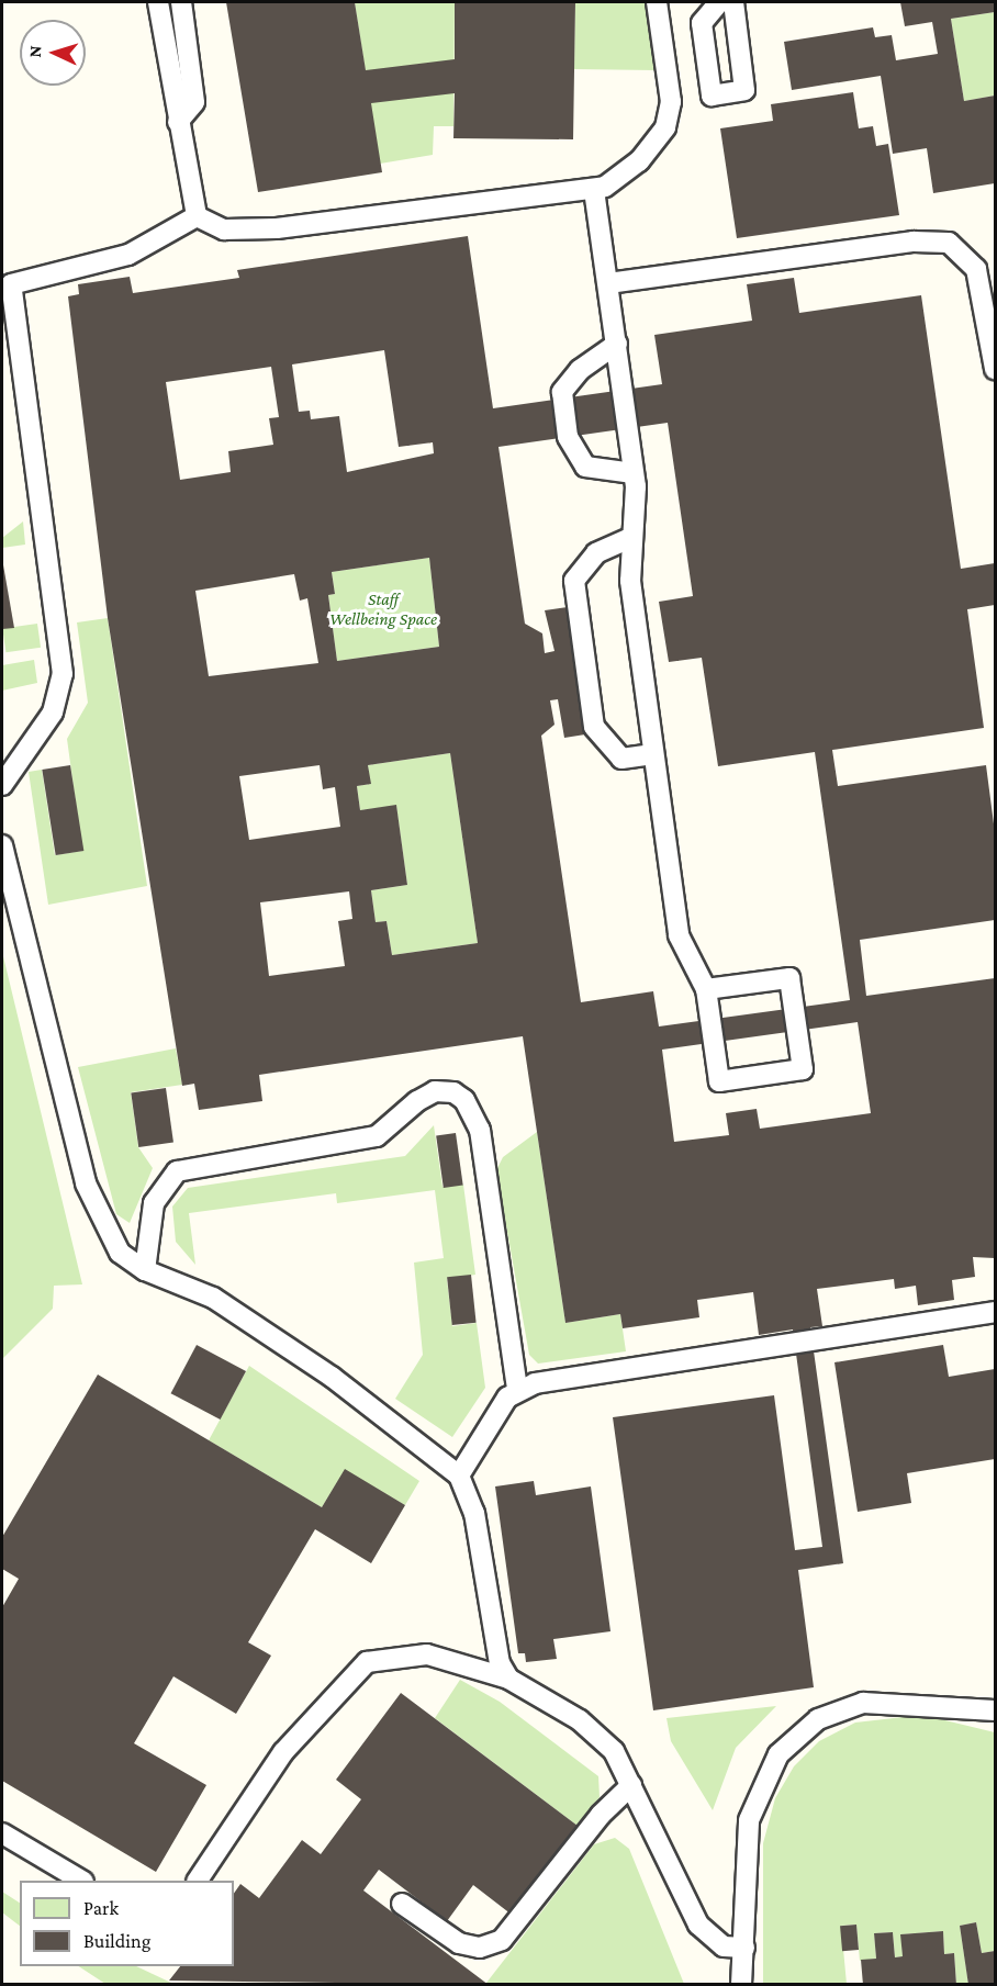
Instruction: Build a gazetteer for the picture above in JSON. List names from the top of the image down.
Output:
{
  "parks": ["Staff Wellbeing Space"],
  "legend": ["Park", "Building"],
  "north": "left"
}
